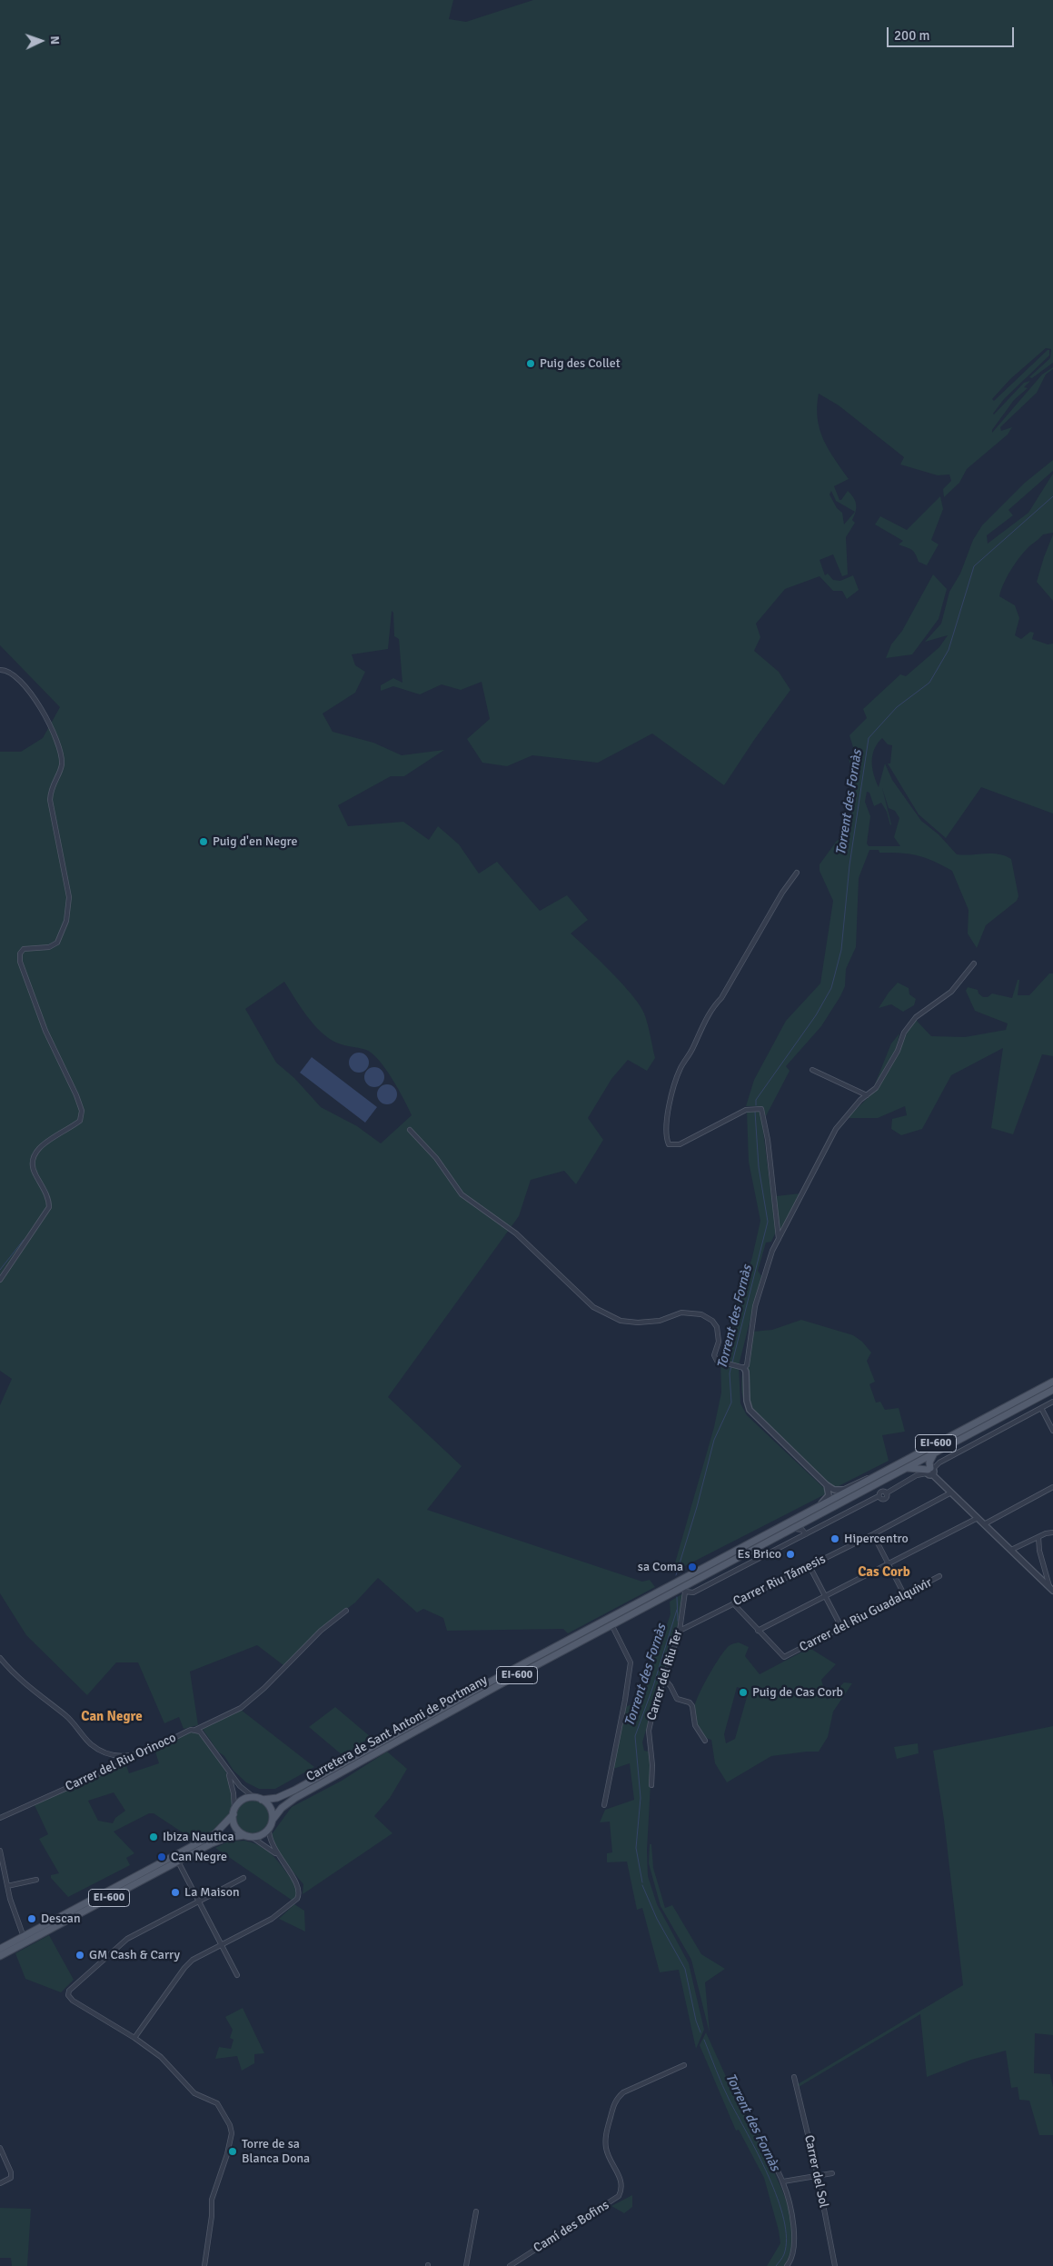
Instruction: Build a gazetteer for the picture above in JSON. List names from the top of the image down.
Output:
{
  "streets": {
    "main road": ["EI-600", "Carretera de Sant Antoni de Portmany"],
    "street": [
      "Carrer Riu Támesis",
      "Carrer del Riu Guadalquivir",
      "Carrer del Riu Ter",
      "Carrer del Riu Orinoco",
      "Carrer del Sol",
      "Camí des Bofins"
    ]
  },
  "crossings": [
    ["EI-600", "Carrer del Riu Ter"],
    ["EI-600", "Carretera de Sant Antoni de Portmany"],
    ["Carrer Riu Támesis", "Carrer del Riu Guadalquivir"],
    ["Carrer Riu Támesis", "Carrer del Riu Ter"],
    ["Carrer del Riu Ter", "Carretera de Sant Antoni de Portmany"]
  ],
  "districts": ["Cas Corb", "Can Negre"],
  "water": ["Torrent des Fornàs"],
  "places": [
    "Puig des Collet",
    "Puig d'en Negre",
    "Hipercentro",
    "Es Brico",
    "sa Coma",
    "Puig de Cas Corb",
    "Ibiza Nautica",
    "Can Negre",
    "La Maison",
    "Descan",
    "GM Cash & Carry",
    "Torre de sa Blanca Dona"
  ],
  "scale_bar": "200 m",
  "north": "right"
}
